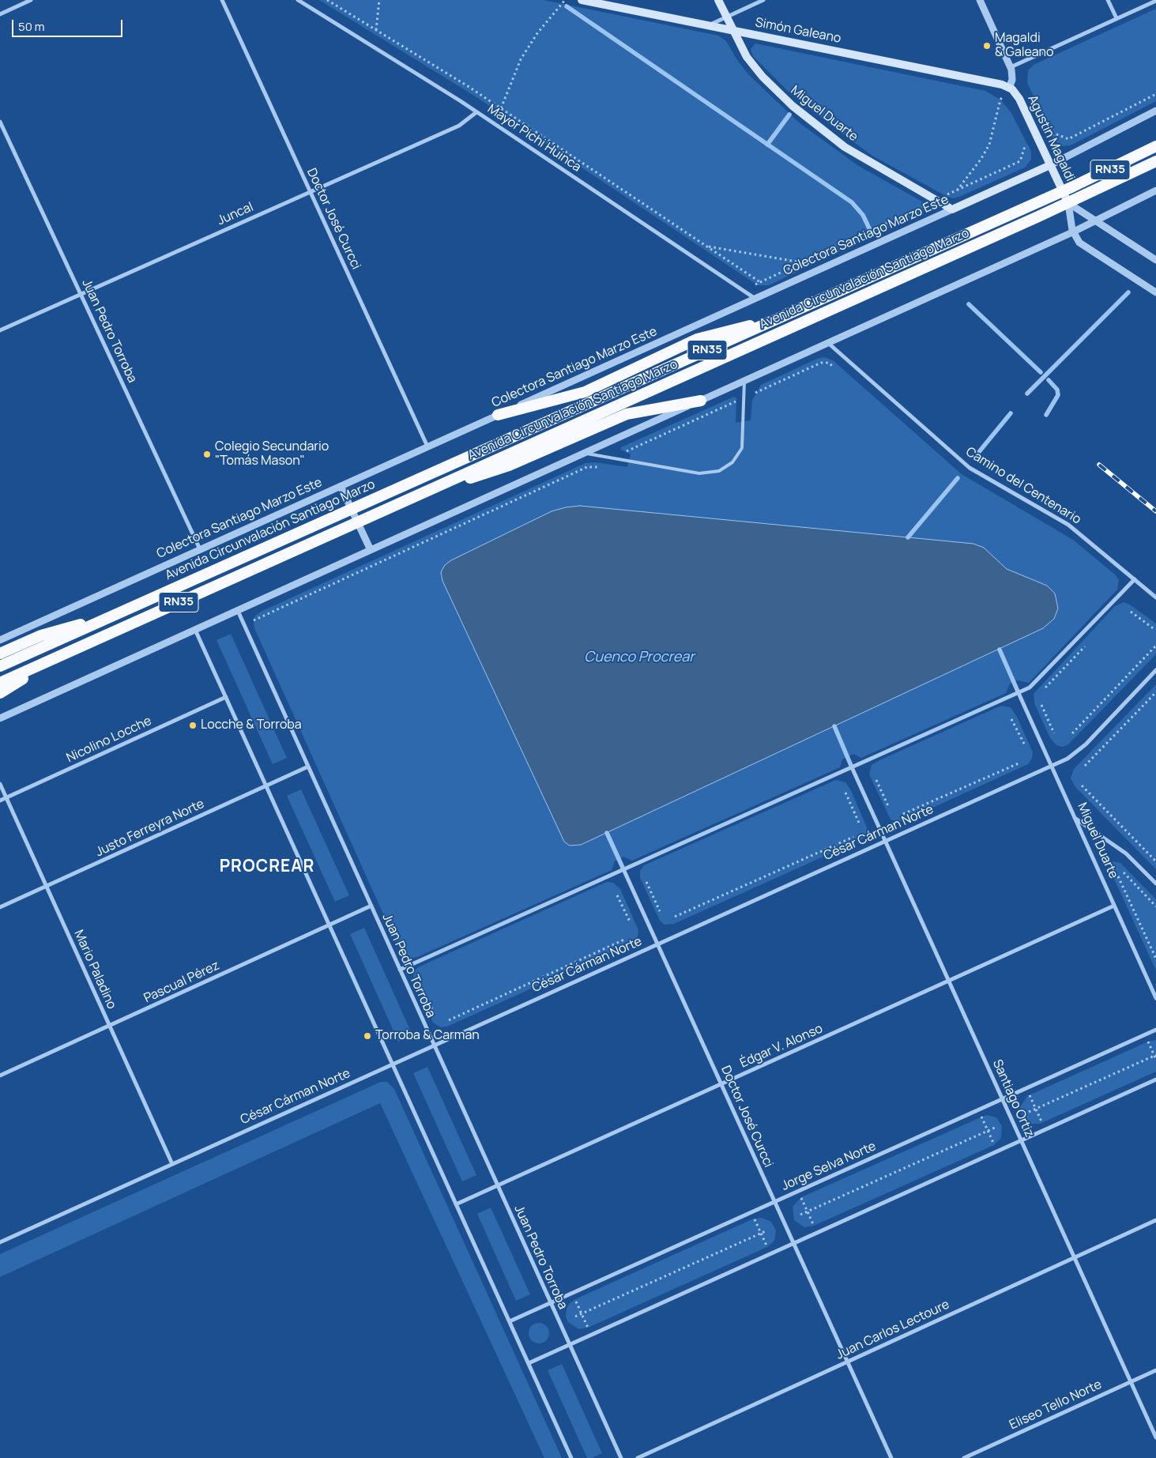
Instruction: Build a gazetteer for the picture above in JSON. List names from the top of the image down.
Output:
{
  "streets": {
    "highway": ["RN35", "Avenida Circunvalación Santiago Marzo"],
    "main road": [
      "Simón Galeano",
      "Miguel Duarte",
      "Agustín Magaldi",
      "Colectora Santiago Marzo Este"
    ],
    "street": [
      "Mayor Pichi Huinca",
      "Juncal",
      "Doctor José Curcci",
      "Juan Pedro Torroba",
      "Camino del Centenario",
      "Nicolino Locche",
      "Justo Ferreyra Norte",
      "César Cárman Norte",
      "Mario Paladino",
      "Pascual Pérez",
      "Édgar V. Alonso",
      "Santiago Ortiz",
      "Jorge Selva Norte",
      "Juan Carlos Lectoure",
      "Eliseo Tello Norte"
    ]
  },
  "crossings": [
    ["Simón Galeano", "Miguel Duarte"],
    ["Simón Galeano", "Agustín Magaldi"],
    ["Miguel Duarte", "Colectora Santiago Marzo Este"],
    ["Miguel Duarte", "César Cárman Norte"],
    ["Miguel Duarte", "Édgar V. Alonso"],
    ["Mayor Pichi Huinca", "Juncal"],
    ["Mayor Pichi Huinca", "Colectora Santiago Marzo Este"],
    ["Agustín Magaldi", "Colectora Santiago Marzo Este"],
    ["Agustín Magaldi", "Avenida Circunvalación Santiago Marzo"],
    ["Juncal", "Doctor José Curcci"],
    ["Juncal", "Juan Pedro Torroba"],
    ["Doctor José Curcci", "Colectora Santiago Marzo Este"],
    ["Doctor José Curcci", "César Cárman Norte"],
    ["Doctor José Curcci", "Édgar V. Alonso"],
    ["Doctor José Curcci", "Jorge Selva Norte"],
    ["Doctor José Curcci", "Juan Carlos Lectoure"],
    ["Colectora Santiago Marzo Este", "Juan Pedro Torroba"],
    ["Juan Pedro Torroba", "Justo Ferreyra Norte"],
    ["Juan Pedro Torroba", "César Cárman Norte"],
    ["Juan Pedro Torroba", "Pascual Pérez"],
    ["Juan Pedro Torroba", "Édgar V. Alonso"],
    ["Juan Pedro Torroba", "Jorge Selva Norte"],
    ["Nicolino Locche", "Mario Paladino"],
    ["Justo Ferreyra Norte", "Mario Paladino"],
    ["César Cárman Norte", "Mario Paladino"],
    ["César Cárman Norte", "Santiago Ortiz"],
    ["Mario Paladino", "Pascual Pérez"],
    ["Édgar V. Alonso", "Santiago Ortiz"],
    ["Santiago Ortiz", "Jorge Selva Norte"],
    ["Santiago Ortiz", "Juan Carlos Lectoure"],
    ["Santiago Ortiz", "Eliseo Tello Norte"]
  ],
  "districts": ["PROCREAR"],
  "water": ["Cuenco Procrear"],
  "places": [
    "Magaldi & Galeano",
    "Colegio Secundario \"Tomás Mason\"",
    "Locche & Torroba",
    "Torroba & Carman"
  ],
  "scale_bar": "50 m"
}
